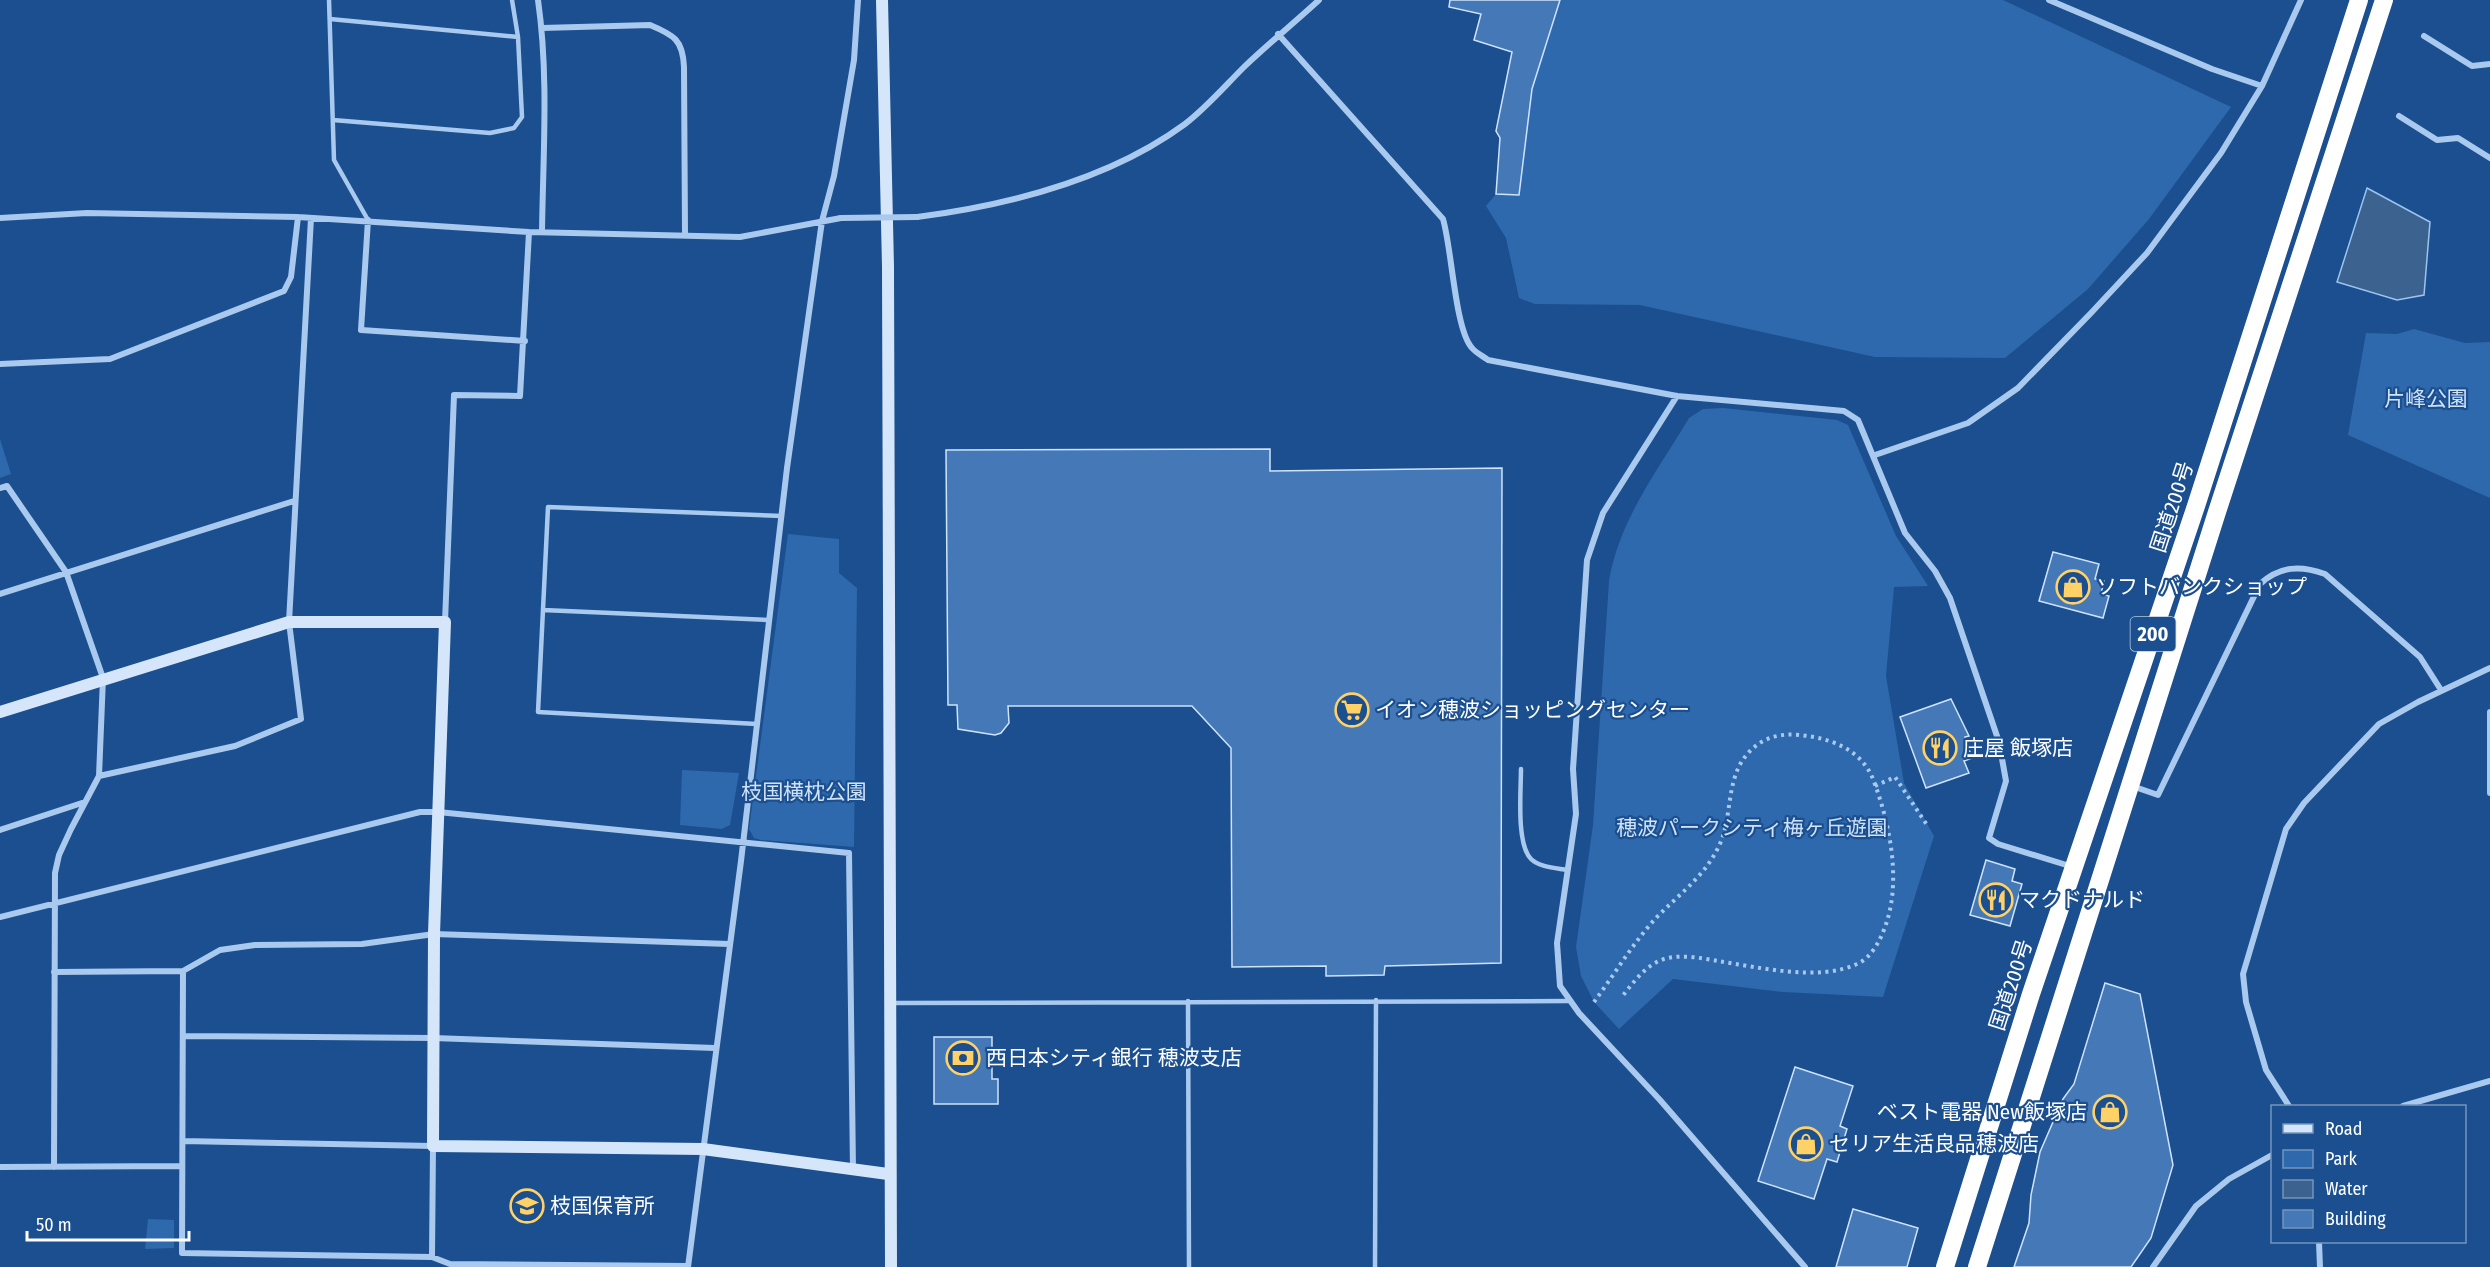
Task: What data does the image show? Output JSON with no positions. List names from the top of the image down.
{
  "streets": {
    "highway": ["国道200号", "200"]
  },
  "parks": ["片峰公園", "枝国横枕公園", "穂波パークシティ梅ヶ丘遊園"],
  "places": {
    "shop": ["ソフトバンクショップ", "ベスト電器 New飯塚店", "セリア生活良品穂波店"],
    "supermarket": ["イオン穂波ショッピングセンター"],
    "restaurant": ["庄屋 飯塚店", "マクドナルド"],
    "bank": ["西日本シティ銀行 穂波支店"],
    "school or university": ["枝国保育所"]
  },
  "legend": [
    "Road",
    "Park",
    "Water",
    "Building"
  ],
  "scale_bar": "50 m"
}
